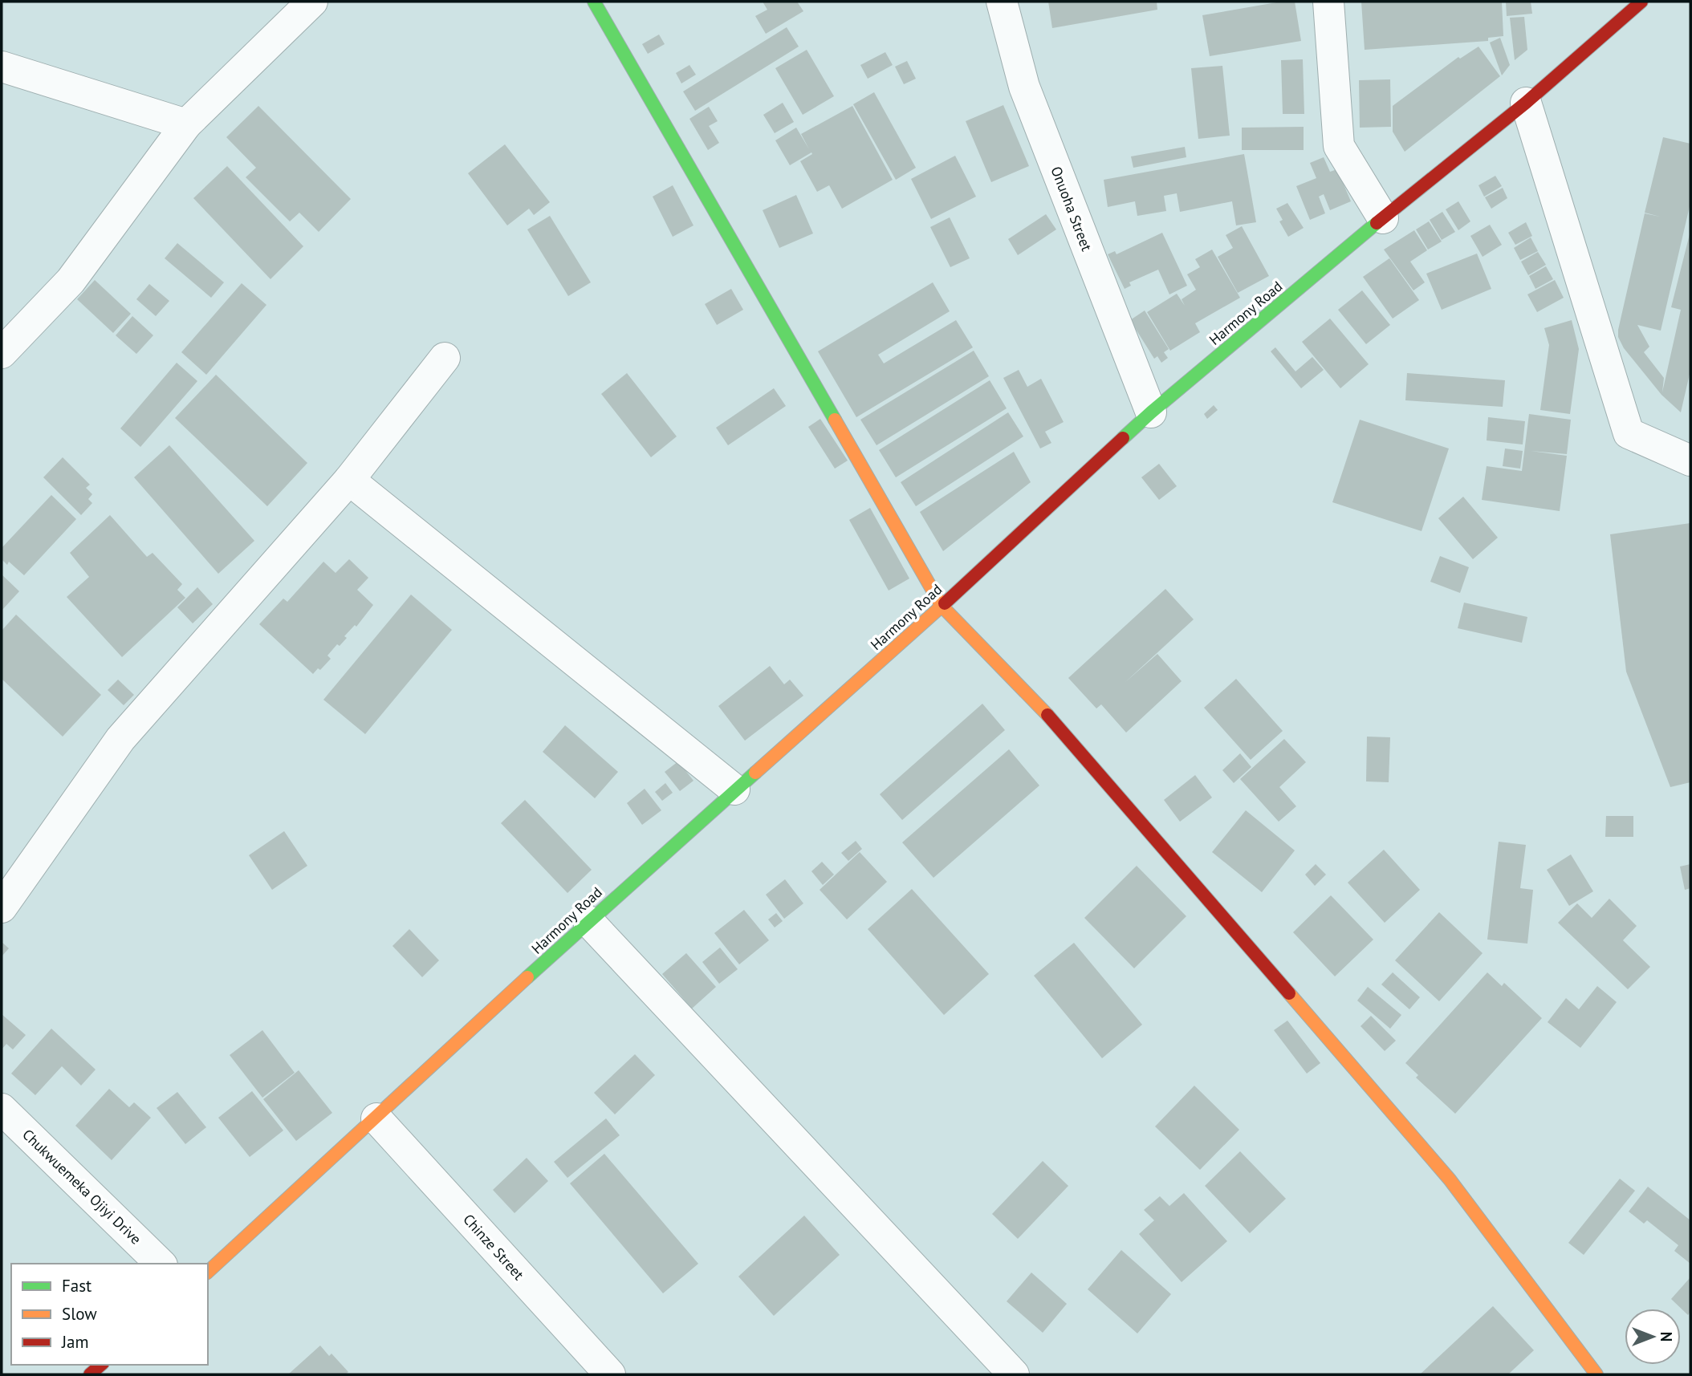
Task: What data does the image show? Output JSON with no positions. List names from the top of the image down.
{
  "streets": {
    "main road": ["Harmony Road"],
    "street": ["Onuoha Street", "Chukwuemeka Ojiyi Drive", "Chinze Street"]
  },
  "crossings": [
    ["Onuoha Street", "Harmony Road"],
    ["Harmony Road", "Chinze Street"]
  ],
  "legend": ["Fast", "Slow", "Jam"],
  "north": "right"
}
